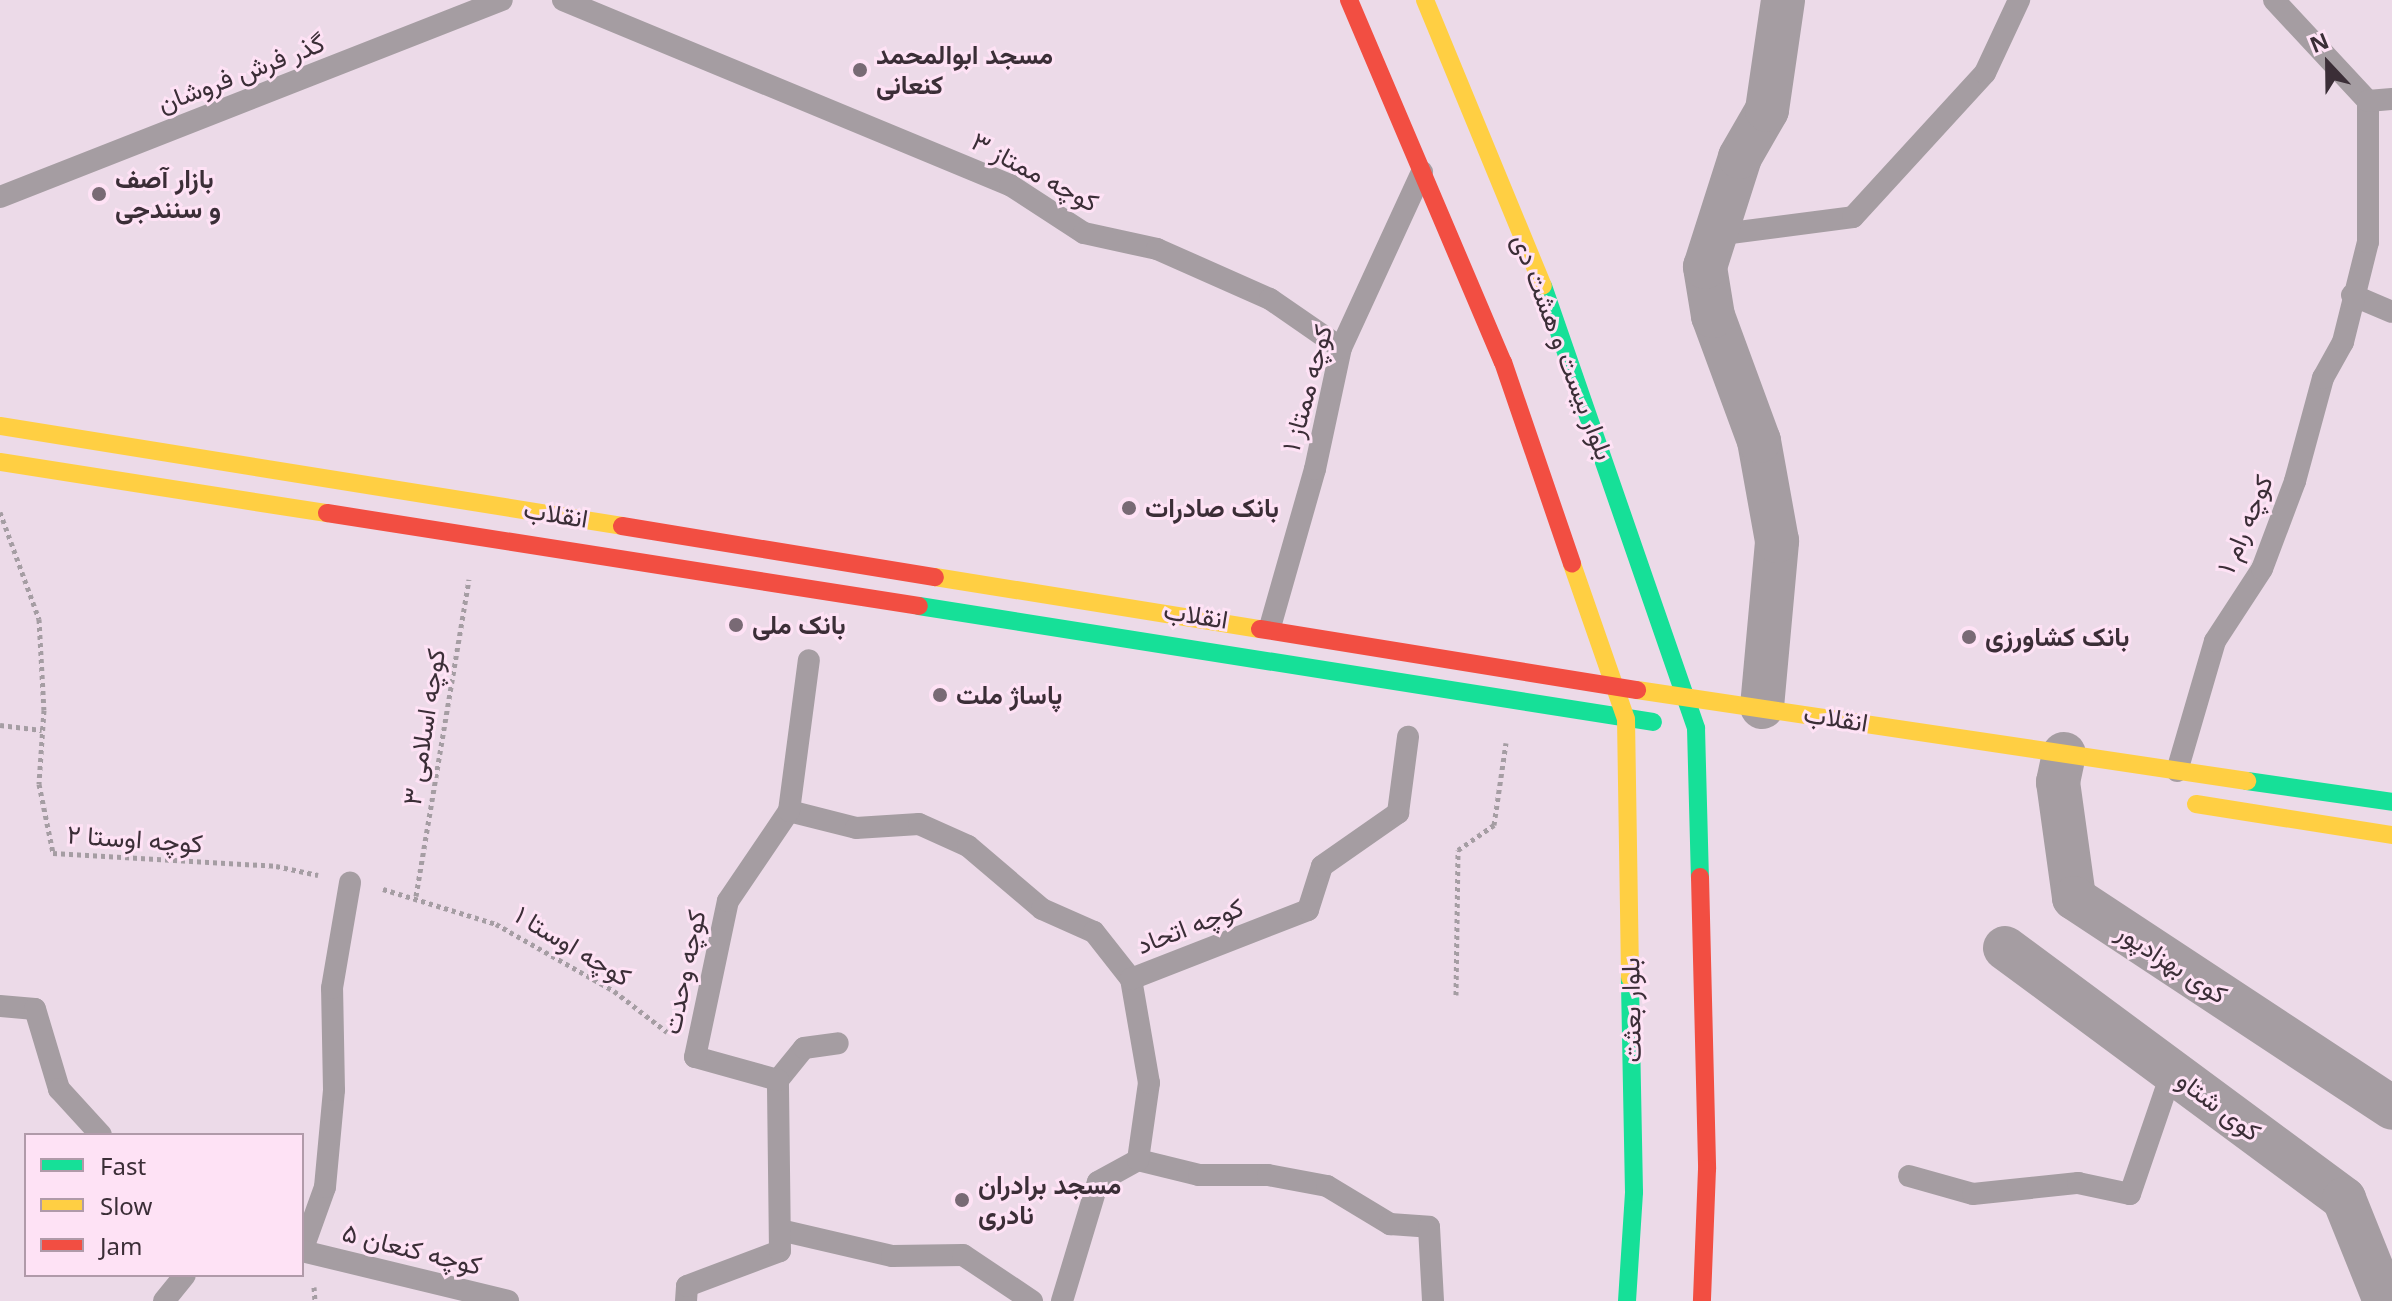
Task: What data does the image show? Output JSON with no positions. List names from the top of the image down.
{
  "streets": {
    "main road": ["بلوار بیست و هشت دی", "انقلاب", "بلوار بعثت"],
    "street": ["کوی بهزادپور", "کوی شتاو"],
    "lane": [
      "گذر فرش فروشان",
      "کوچه ممتاز ۳",
      "کوچه ممتاز ۱",
      "کوچه رام ۱",
      "کوچه اتحاد",
      "کوچه وحدت",
      "کوچه کنعان ۵"
    ],
    "path": ["کوچه اسلامی ۳", "کوچه اوستا ۲", "کوچه اوستا ۱"]
  },
  "crossings": [
    ["کوچه ممتاز ۳", "کوچه ممتاز ۱"],
    ["بلوار بیست و هشت دی", "انقلاب"],
    ["کوچه ممتاز ۱", "انقلاب"],
    ["انقلاب", "کوچه رام ۱"],
    ["انقلاب", "کوی بهزادپور"],
    ["انقلاب", "بلوار بعثت"],
    ["کوچه اسلامی ۳", "کوچه اوستا ۲"],
    ["کوچه اسلامی ۳", "کوچه اوستا ۱"],
    ["کوچه اوستا ۲", "کوچه اوستا ۱"],
    ["کوچه اوستا ۱", "کوچه وحدت"]
  ],
  "places": [
    "مسجد ابوالمحمد کنعانی",
    "بازار آصف و سنندجی",
    "بانک صادرات",
    "بانک ملی",
    "بانک کشاورزی",
    "پاساژ ملت",
    "مسجد برادران نادری"
  ],
  "legend": ["Fast", "Slow", "Jam"],
  "north": "top"
}
